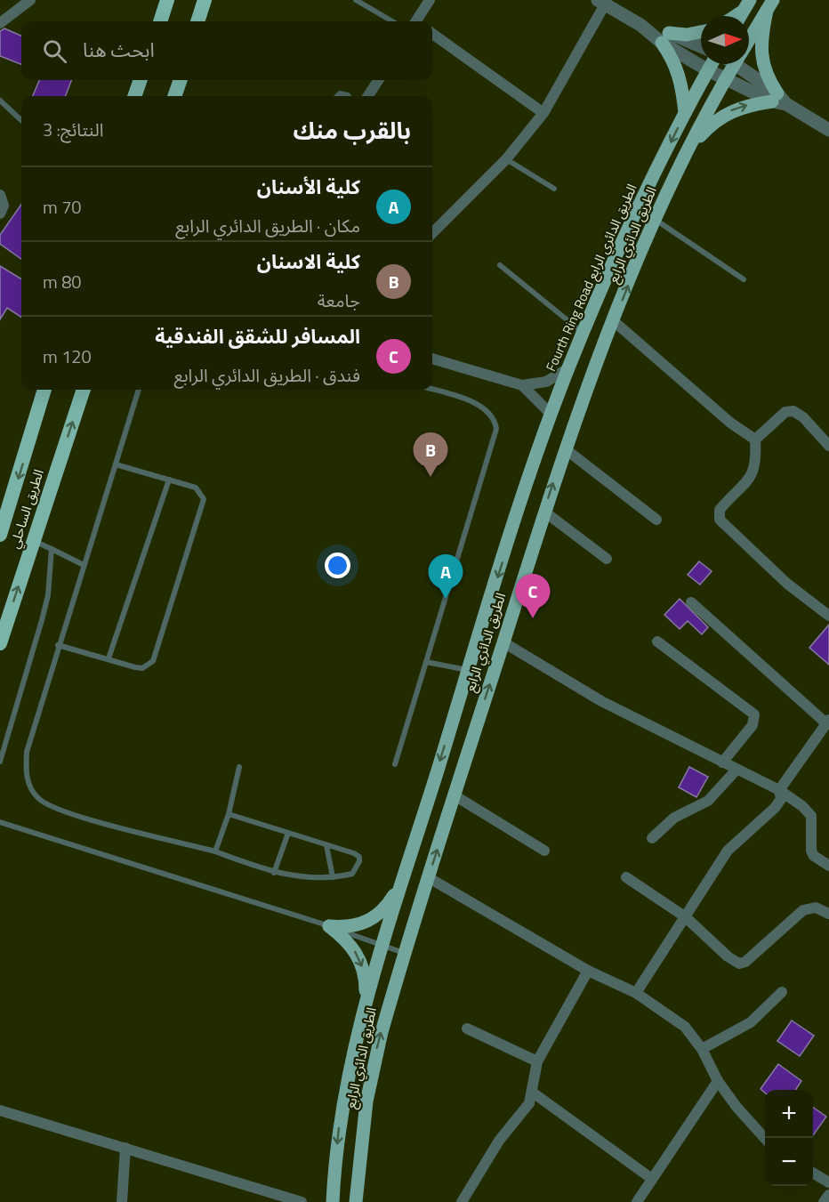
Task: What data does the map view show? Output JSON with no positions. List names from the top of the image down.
{
  "streets": {
    "highway": ["الطريق الساحلي"],
    "main road": ["الطريق الدائري الرابع", "Fourth Ring Road الطريق الدائري الرابع"]
  },
  "crossings": [
    ["الطريق الدائري الرابع", "Fourth Ring Road الطريق الدائري الرابع"]
  ],
  "one_way": ["Fourth Ring Road الطريق الدائري الرابع"],
  "north": "right",
  "page": {
    "search": "ابحث هنا",
    "heading": ["بالقرب منك", "النتائج: 3"],
    "list": [
      {
        "mark": "A",
        "name": "كلية الأسنان",
        "note": "مكان · الطريق الدائري الرابع",
        "value": "70 m"
      },
      {
        "mark": "B",
        "name": "كلية الاسنان",
        "note": "جامعة",
        "value": "80 m"
      },
      {
        "mark": "C",
        "name": "المسافر للشقق الفندقية",
        "note": "فندق · الطريق الدائري الرابع",
        "value": "120 m"
      }
    ],
    "pins": ["B", "A", "C"],
    "map_buttons": ["+", "−"]
  }
}
